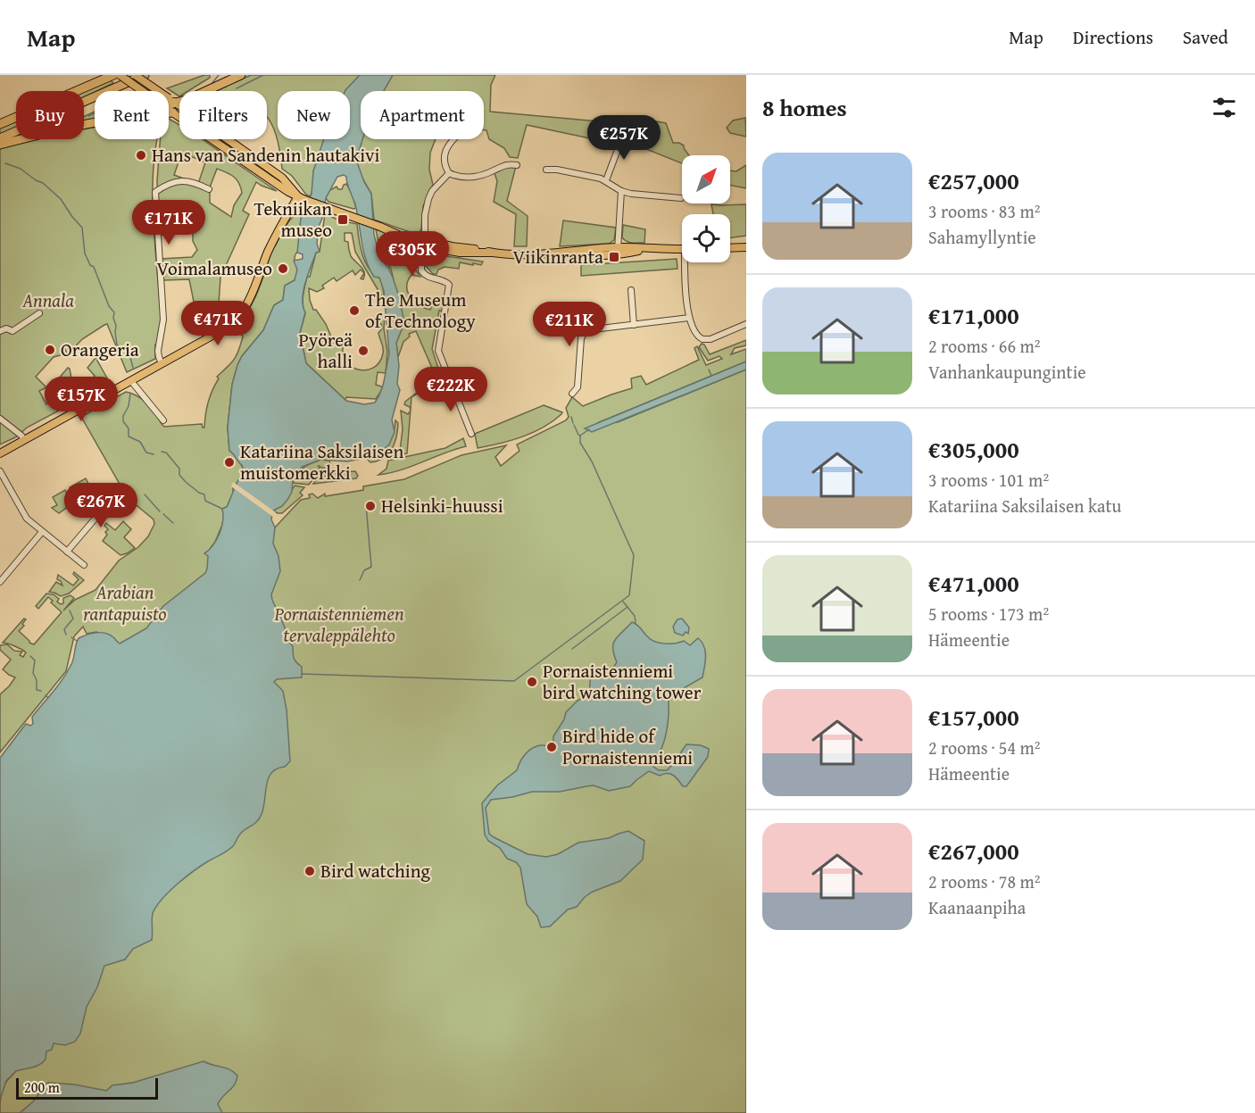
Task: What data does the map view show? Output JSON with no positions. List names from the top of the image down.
{
  "parks": ["Annala", "Arabian rantapuisto", "Pornaistenniemen tervaleppälehto"],
  "places": {
    "other": [
      "Hans van Sandenin hautakivi",
      "Voimalamuseo",
      "The Museum of Technology",
      "Orangeria",
      "Pyöreä halli",
      "Katariina Saksilaisen muistomerkki",
      "Helsinki-huussi",
      "Pornaistenniemi bird watching tower",
      "Bird hide of Pornaistenniemi",
      "Bird watching"
    ],
    "transit": ["Tekniikan museo", "Viikinranta"]
  },
  "scale_bar": "200 m",
  "north": "top right",
  "page": {
    "header": "Map",
    "nav": ["Map", "Directions", "Saved"],
    "heading": "8 homes",
    "chip": [
      "Buy",
      "Rent",
      "Filters",
      "New",
      "Apartment"
    ],
    "price": [
      "€257K",
      "€171K",
      "€305K",
      "€471K",
      "€211K",
      "€222K",
      "€157K",
      "€267K"
    ],
    "list": [
      {
        "name": "€257,000",
        "note": "3 rooms · 83 m² · Sahamyllyntie"
      },
      {
        "name": "€171,000",
        "note": "2 rooms · 66 m² · Vanhankaupungintie"
      },
      {
        "name": "€305,000",
        "note": "3 rooms · 101 m² · Katariina Saksilaisen katu"
      },
      {
        "name": "€471,000",
        "note": "5 rooms · 173 m² · Hämeentie"
      },
      {
        "name": "€157,000",
        "note": "2 rooms · 54 m² · Hämeentie"
      },
      {
        "name": "€267,000",
        "note": "2 rooms · 78 m² · Kaanaanpiha"
      }
    ],
    "scale": "200 m"
  }
}
